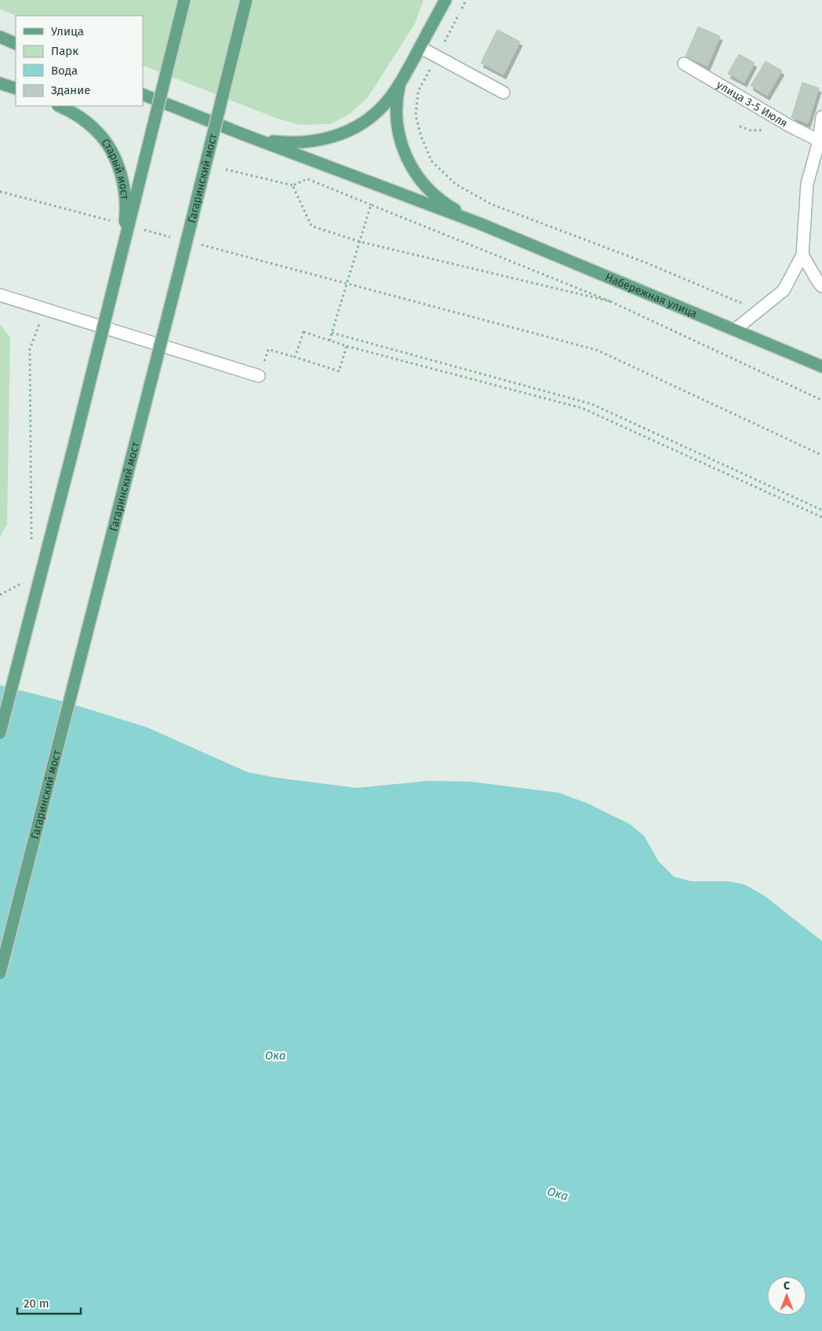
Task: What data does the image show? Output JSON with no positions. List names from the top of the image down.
{
  "streets": {
    "main road": ["Старый мост", "Гагаринский мост", "Набережная улица"],
    "street": ["улица 3-5 Июля"]
  },
  "water": ["Ока"],
  "legend": [
    "Улица",
    "Парк",
    "Вода",
    "Здание"
  ],
  "scale_bar": "20 m",
  "north": "top"
}
